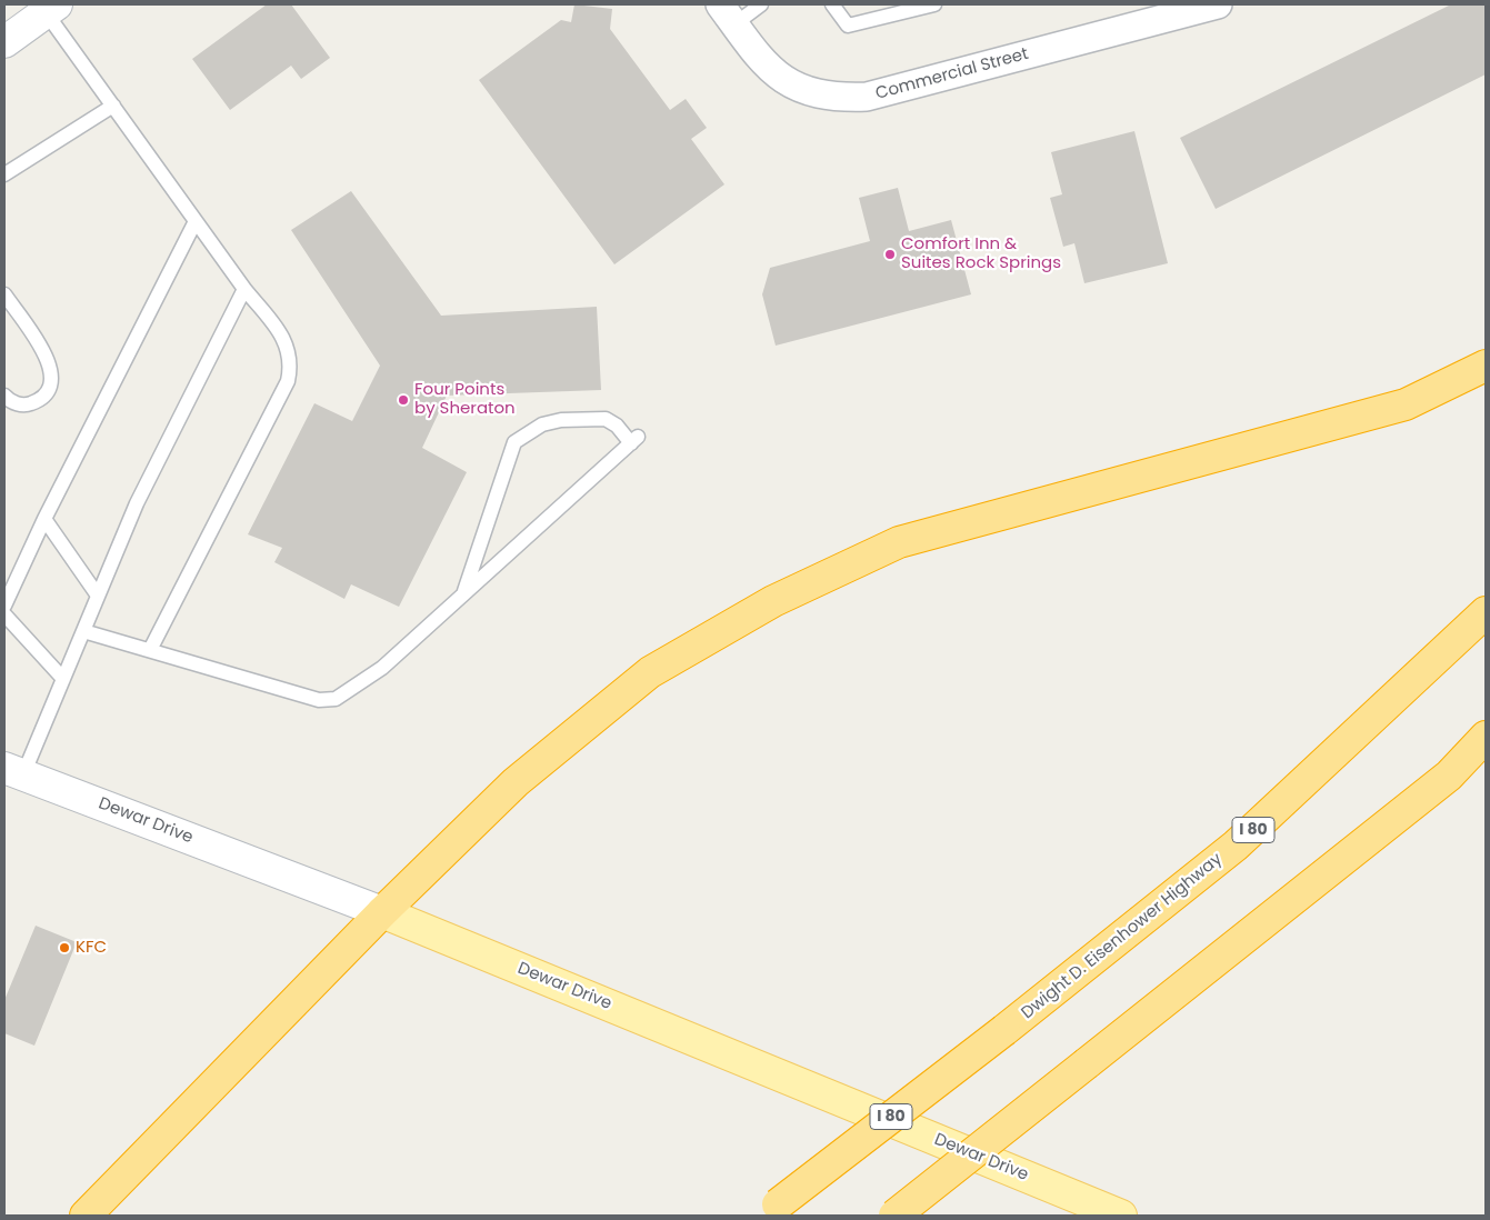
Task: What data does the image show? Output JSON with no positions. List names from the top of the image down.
{
  "streets": {
    "highway": ["I 80", "Dwight D. Eisenhower Highway"],
    "main road": ["Dewar Drive"],
    "street": ["Commercial Street"]
  },
  "places": ["Comfort Inn & Suites Rock Springs", "Four Points by Sheraton", "KFC"]
}
